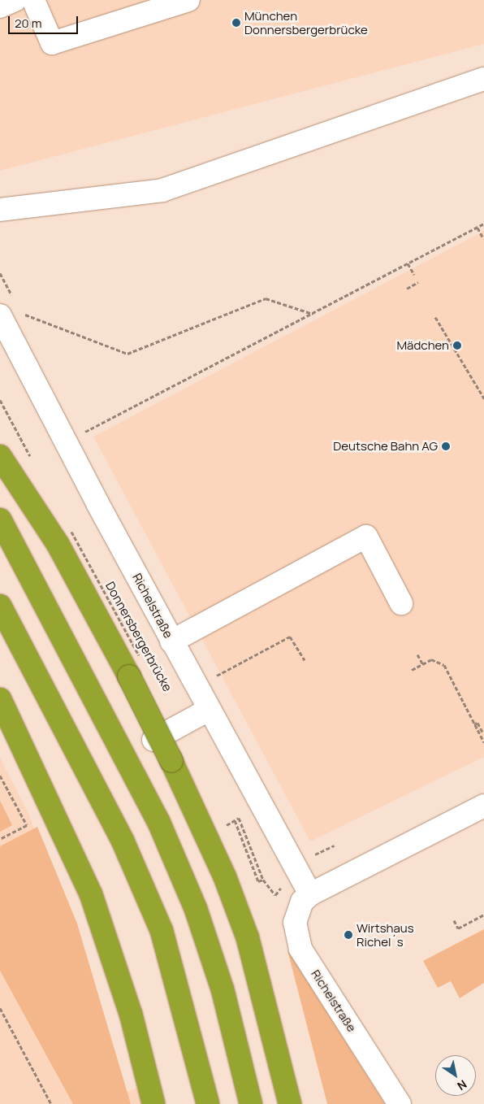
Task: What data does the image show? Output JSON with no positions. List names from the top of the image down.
{
  "streets": {
    "street": ["Richelstraße"],
    "path": ["Donnersbergerbrücke"]
  },
  "places": [
    "München Donnersbergerbrücke",
    "Mädchen",
    "Deutsche Bahn AG",
    "Wirtshaus Richel´s"
  ],
  "scale_bar": "20 m",
  "north": "bottom right"
}
